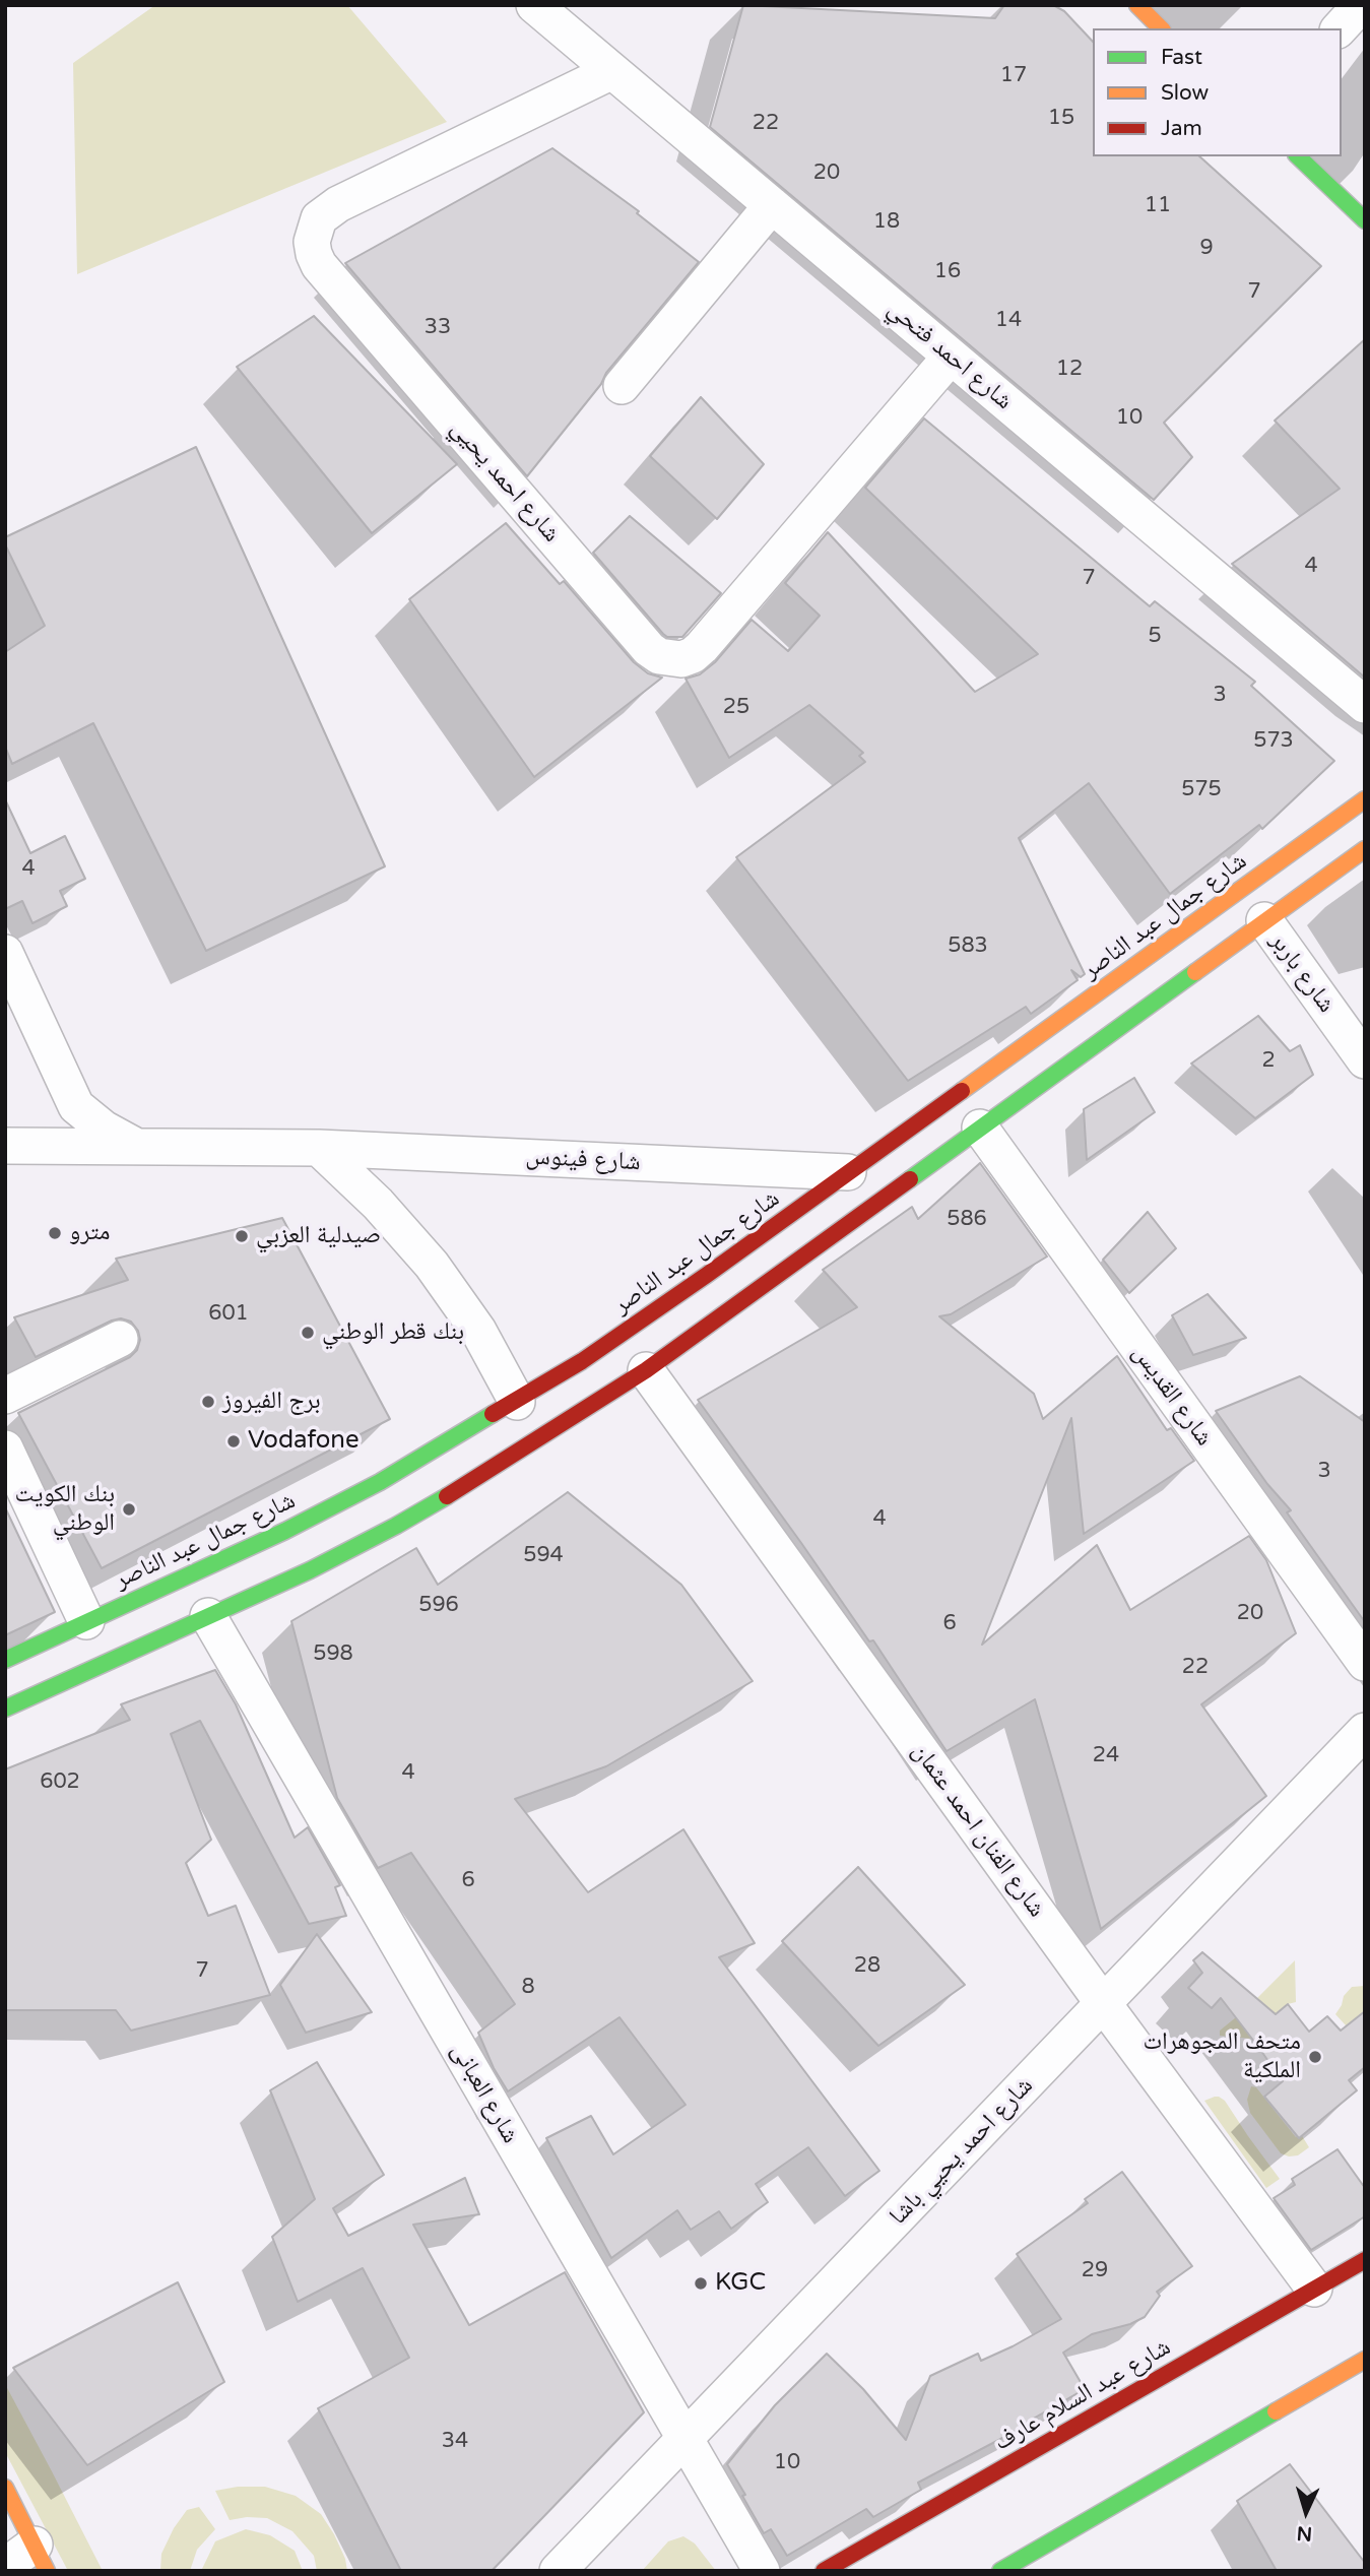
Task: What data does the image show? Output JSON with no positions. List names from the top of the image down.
{
  "streets": {
    "main road": ["شارع جمال عبد الناصر", "شارع عبد السلام عارف"],
    "street": [
      "شارع احمد فتحي",
      "شارع احمد يحيي",
      "شارع باربر",
      "شارع فينوس",
      "شارع القديس",
      "شارع الفنان احمد عثمان",
      "شارع العبانى",
      "شارع احمد يحيي باشا"
    ]
  },
  "crossings": [
    ["شارع احمد فتحي", "شارع احمد يحيي"],
    ["شارع جمال عبد الناصر", "شارع فينوس"],
    ["شارع الفنان احمد عثمان", "شارع احمد يحيي باشا"],
    ["شارع الفنان احمد عثمان", "شارع عبد السلام عارف"],
    ["شارع العبانى", "شارع احمد يحيي باشا"]
  ],
  "places": [
    "مترو",
    "صيدلية العزبي",
    "بنك قطر الوطني",
    "برج الفيروز",
    "Vodafone",
    "بنك الكويت الوطني",
    "متحف المجوهرات الملكية",
    "KGC"
  ],
  "house_numbers": [
    "17",
    "15",
    "22",
    "20",
    "11",
    "18",
    "9",
    "16",
    "7",
    "14",
    "33",
    "12",
    "10",
    "4",
    "7",
    "5",
    "3",
    "25",
    "573",
    "575",
    "4",
    "583",
    "2",
    "586",
    "601",
    "3",
    "4",
    "594",
    "596",
    "20",
    "6",
    "598",
    "22",
    "24",
    "4",
    "602",
    "6",
    "28",
    "7",
    "8",
    "29",
    "34",
    "10"
  ],
  "legend": ["Fast", "Slow", "Jam"],
  "north": "bottom"
}
